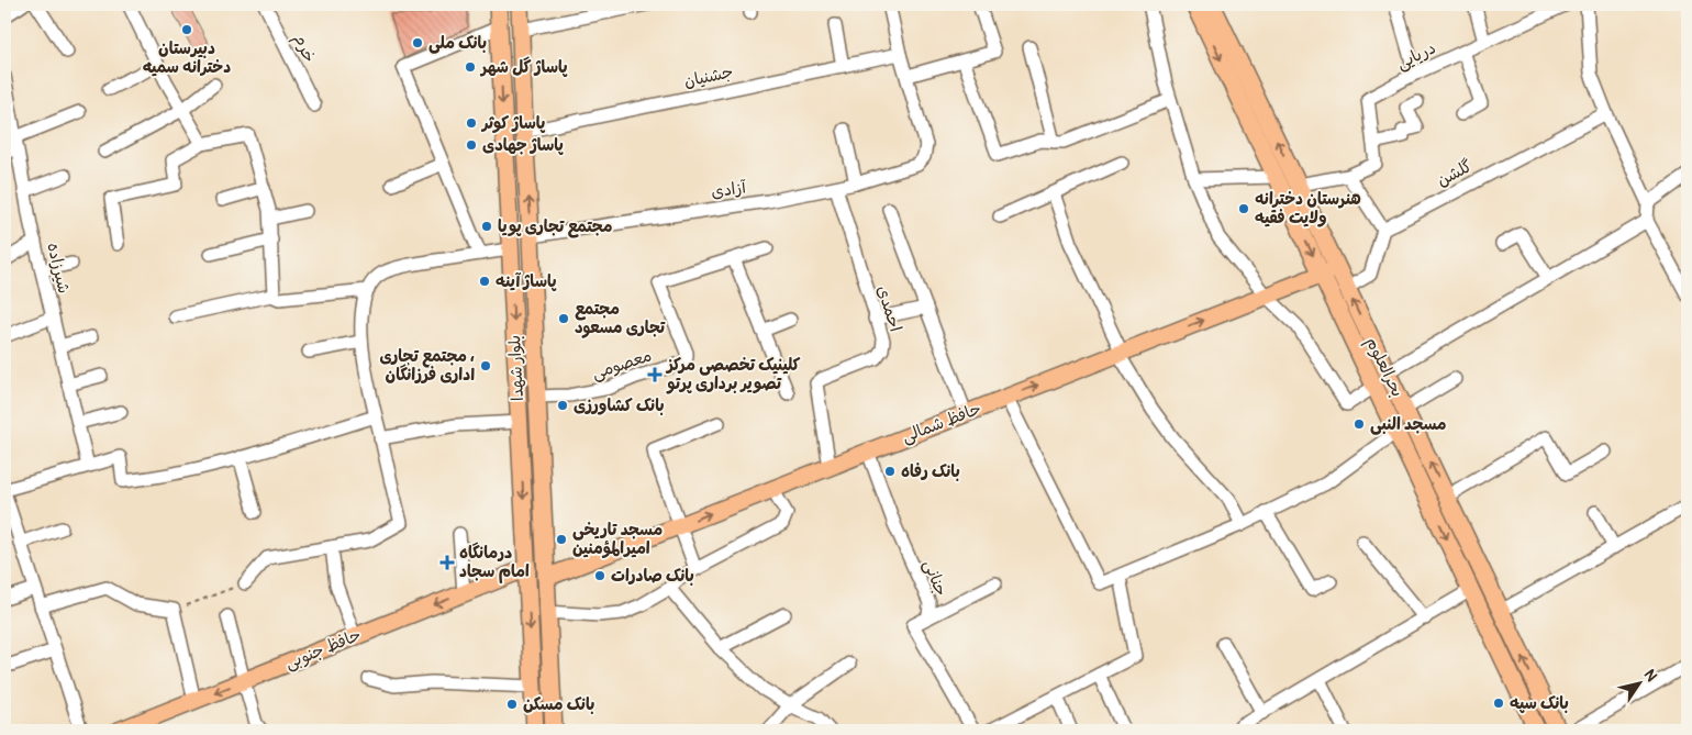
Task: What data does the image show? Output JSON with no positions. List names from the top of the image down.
{
  "streets": {
    "main road": [
      "بحرالعلوم",
      "بلوار شهدا",
      "حافظ شمالی",
      "حافظ جنوبی"
    ],
    "street": [
      "خرم",
      "دریایی",
      "جشنیان",
      "گلشن",
      "آزادی",
      "شیرزاده",
      "احمدی",
      "معصومی",
      "جنانی"
    ]
  },
  "crossings": [
    ["دریایی", "بحرالعلوم"],
    ["جشنیان", "بلوار شهدا"],
    ["آزادی", "احمدی"],
    ["آزادی", "بلوار شهدا"],
    ["احمدی", "حافظ شمالی"],
    ["معصومی", "بلوار شهدا"],
    ["بحرالعلوم", "حافظ شمالی"],
    ["بلوار شهدا", "حافظ شمالی"],
    ["بلوار شهدا", "حافظ جنوبی"],
    ["حافظ شمالی", "جنانی"]
  ],
  "one_way": ["حافظ شمالی", "حافظ جنوبی"],
  "places": {
    "other": [
      "دبیرستان دخترانه سمیه",
      "بانک ملی",
      "پاساژ گل شهر",
      "پاساژ کوثر",
      "پاساژ جهادی",
      "هنرستان دخترانه ولایت فقیه",
      "مجتمع تجاری پویا",
      "پاساژ آینه",
      "مجتمع تجاری مسعود",
      "مجتمع تجاری ، اداری فرزانگان",
      "بانک کشاورزی",
      "مسجد النبی",
      "بانک رفاه",
      "مسجد تاریخی امیرالمؤمنین",
      "بانک صادرات",
      "بانک سپه",
      "بانک مسکن"
    ],
    "health": ["کلینیک تخصصی مرکز تصویر برداری پرتو", "درمانگاه امام سجاد"]
  },
  "north": "top right"
}
